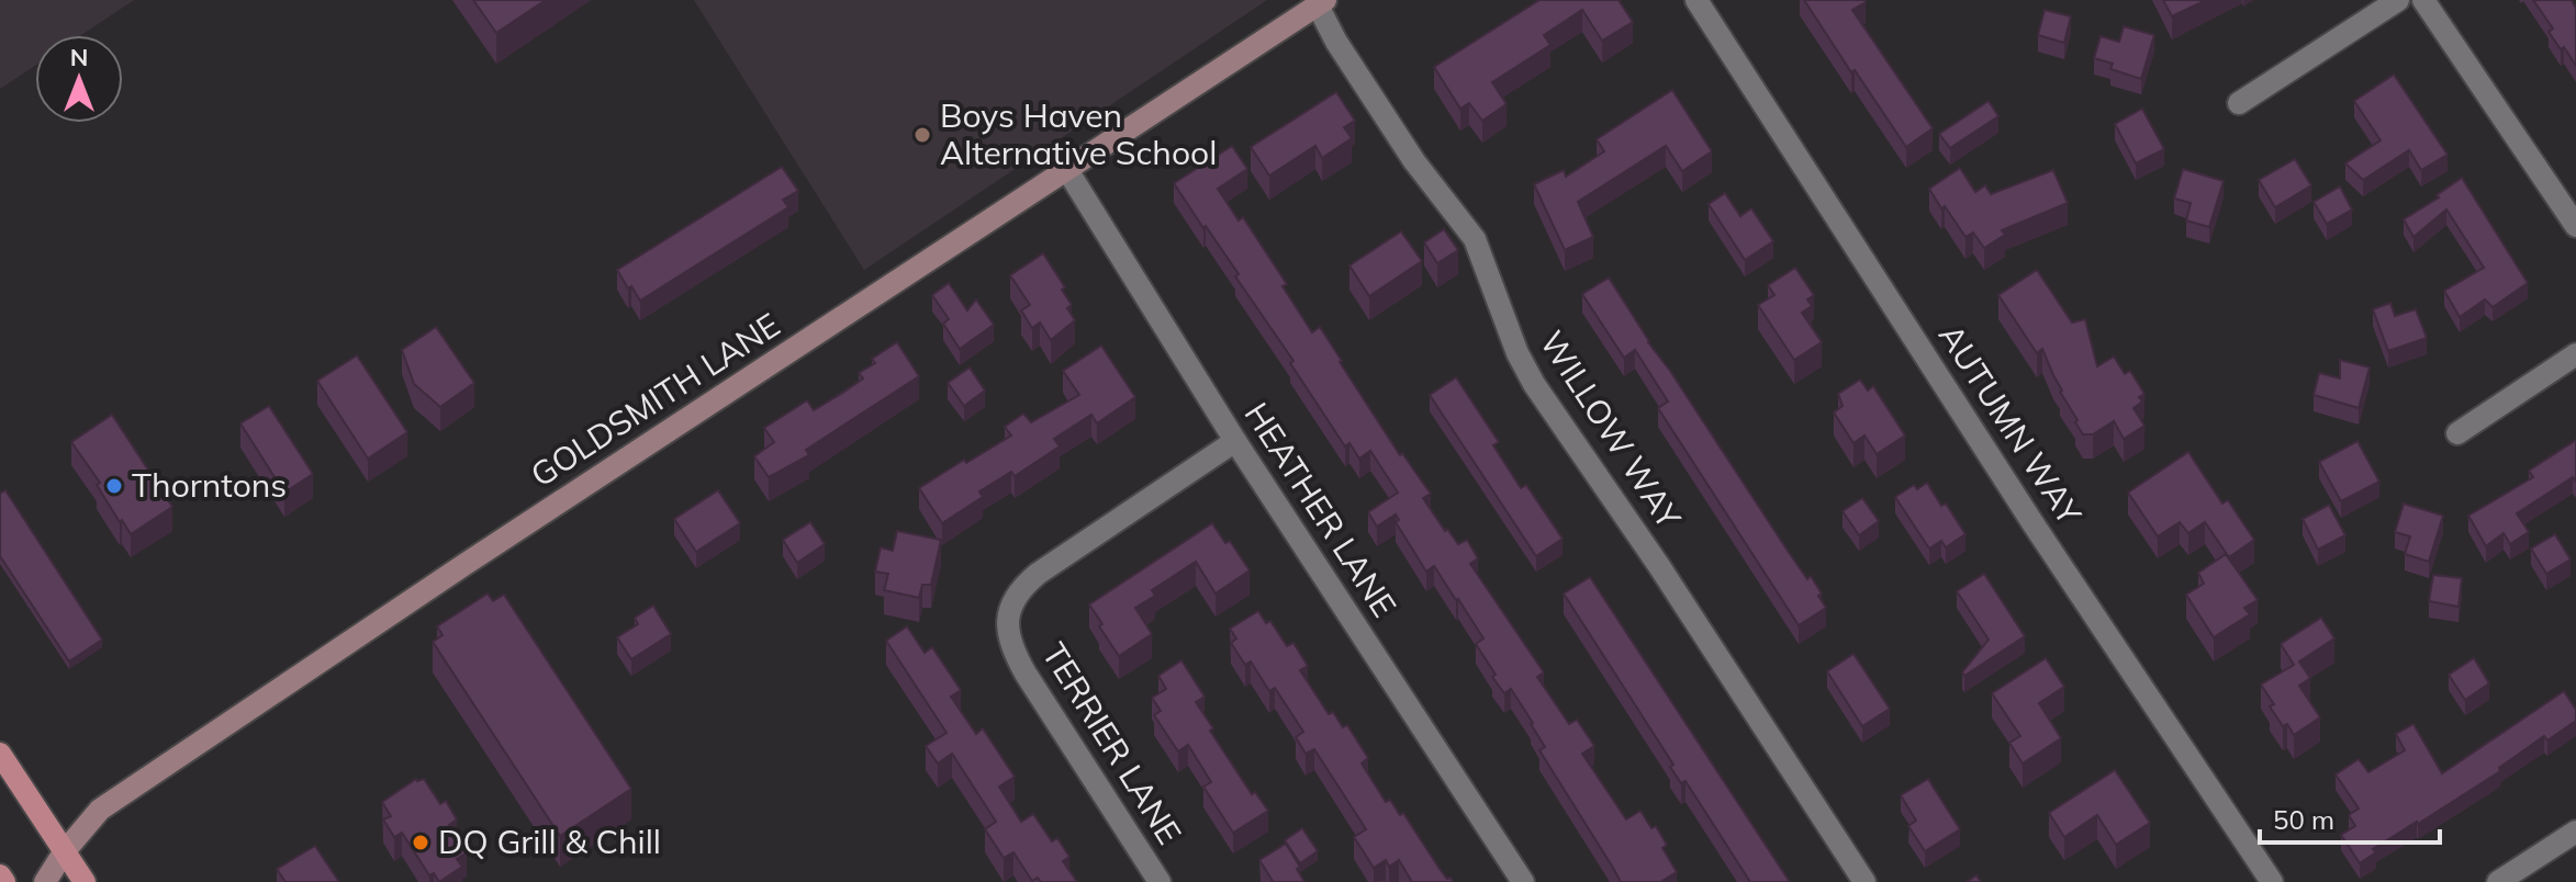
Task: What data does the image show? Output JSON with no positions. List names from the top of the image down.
{
  "streets": {
    "street": [
      "GOLDSMITH LANE",
      "AUTUMN WAY",
      "WILLOW WAY",
      "HEATHER LANE",
      "TERRIER LANE"
    ]
  },
  "crossings": [
    ["GOLDSMITH LANE", "WILLOW WAY"],
    ["GOLDSMITH LANE", "HEATHER LANE"],
    ["HEATHER LANE", "TERRIER LANE"]
  ],
  "places": ["Boys Haven Alternative School", "Thorntons", "DQ Grill & Chill"],
  "scale_bar": "50 m",
  "north": "top"
}
